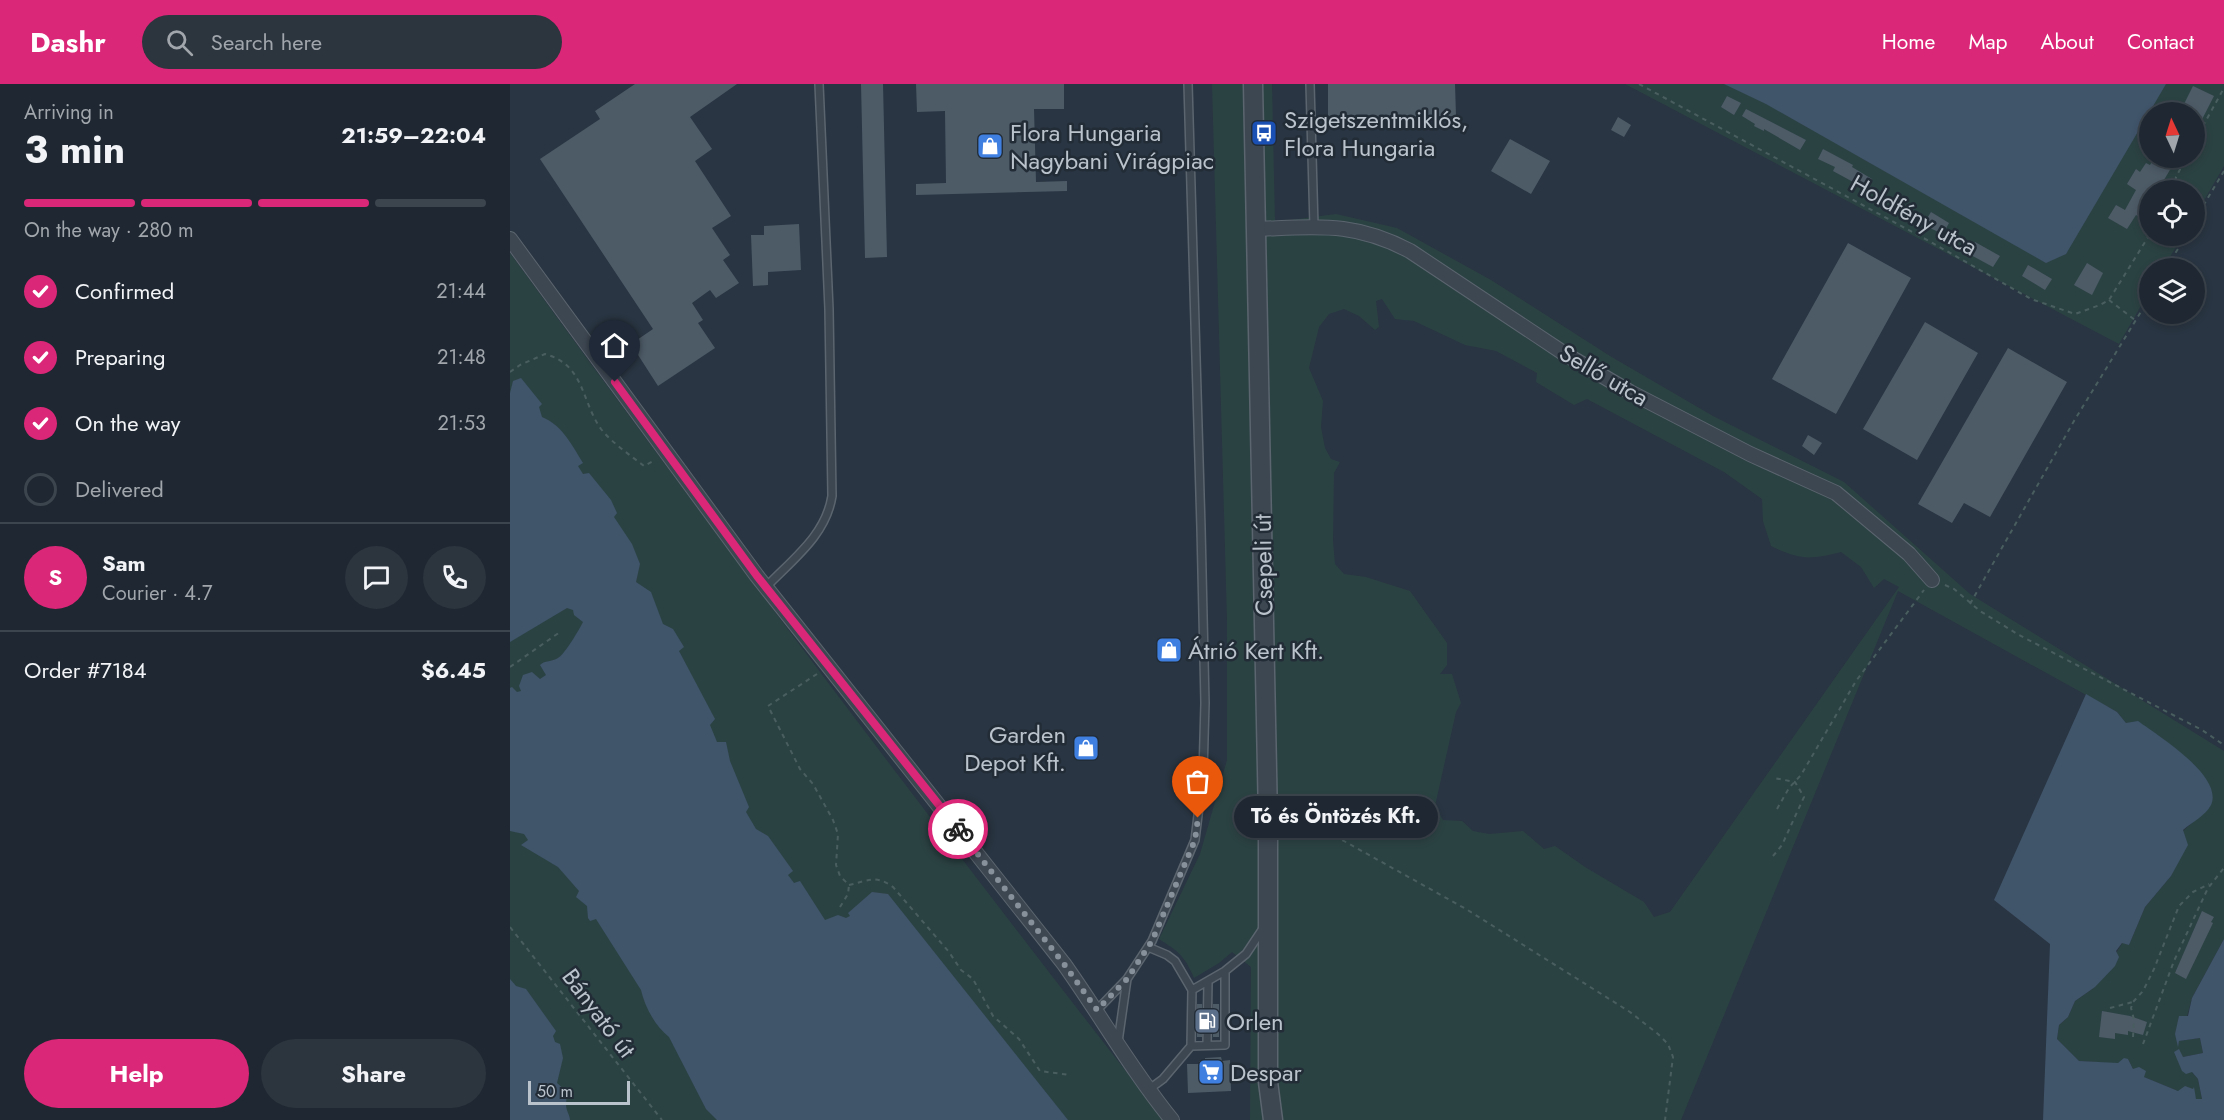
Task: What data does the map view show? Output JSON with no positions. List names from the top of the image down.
{
  "streets": {
    "street": ["Sellő utca", "Csepeli út"],
    "path": ["Holdfény utca", "Bányató út"]
  },
  "crossings": [
    ["Sellő utca", "Csepeli út"]
  ],
  "places": {
    "bus stop": ["Szigetszentmiklós, Flora Hungaria"],
    "shop": ["Flora Hungaria Nagybani Virágpiac", "Átrió Kert Kft.", "Garden Depot Kft."],
    "other": ["Tó és Öntözés Kft."],
    "fuel station": ["Orlen"],
    "supermarket": ["Despar"]
  },
  "scale_bar": "50 m",
  "north": "top",
  "page": {
    "header": "Dashr",
    "search": "Search here",
    "nav": [
      "Home",
      "Map",
      "About",
      "Contact"
    ],
    "heading": ["3 min", "Arriving in", "21:59–22:04"],
    "panel": [
      "Sam",
      "Courier · 4.7",
      "Order #7184",
      "$6.45"
    ],
    "bar": "On the way · 280 m",
    "list": [
      ["Confirmed", "21:44"],
      ["Preparing", "21:48"],
      ["On the way", "21:53"],
      "Delivered"
    ],
    "round": "S",
    "bubble": "Tó és Öntözés Kft.",
    "buttons": ["Help", "Share"],
    "scale": "50 m"
  }
}
